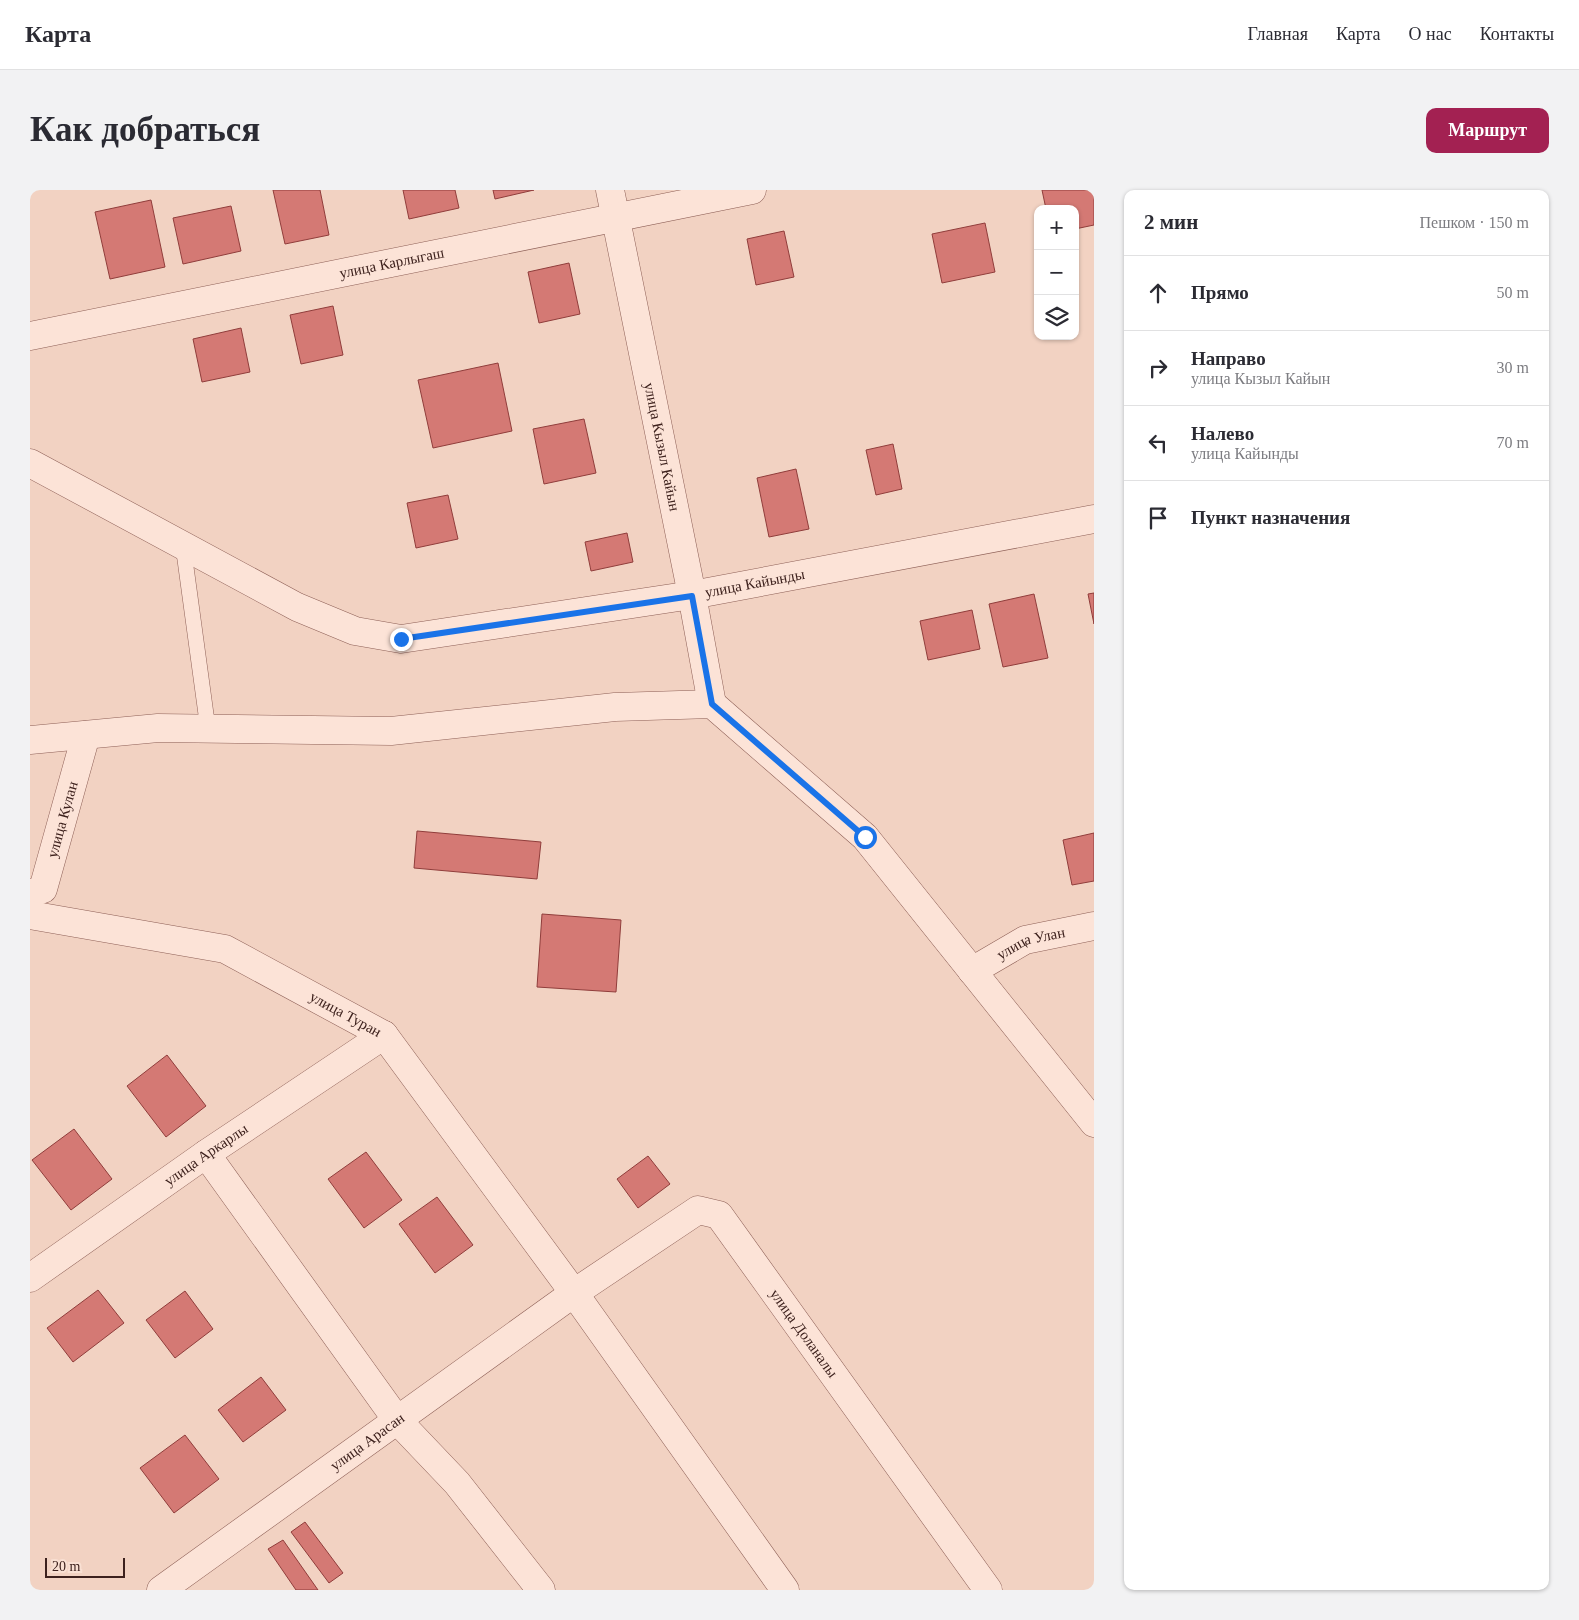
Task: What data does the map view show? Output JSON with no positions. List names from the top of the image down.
{
  "streets": {
    "street": [
      "улица Карлыгаш",
      "улица Кызыл Кайын",
      "улица Кайынды",
      "улица Кулан",
      "улица Улан",
      "улица Туран",
      "улица Аркарлы",
      "улица Доланалы",
      "улица Арасан"
    ]
  },
  "crossings": [
    ["улица Карлыгаш", "улица Кызыл Кайын"],
    ["улица Кызыл Кайын", "улица Кайынды"],
    ["улица Туран", "улица Аркарлы"],
    ["улица Туран", "улица Доланалы"],
    ["улица Туран", "улица Арасан"],
    ["улица Доланалы", "улица Арасан"]
  ],
  "scale_bar": "20 m",
  "page": {
    "header": "Карта",
    "nav": [
      "Главная",
      "Карта",
      "О нас",
      "Контакты"
    ],
    "buttons": "Маршрут",
    "title": "Как добраться",
    "heading": ["2 мин", "Пешком · 150 m"],
    "map_buttons": ["+", "−"],
    "list": [
      ["Прямо", "50 m"],
      ["Направо", "улица Кызыл Кайын", "30 m"],
      ["Налево", "улица Кайынды", "70 m"],
      "Пункт назначения"
    ],
    "scale": "20 m"
  }
}
